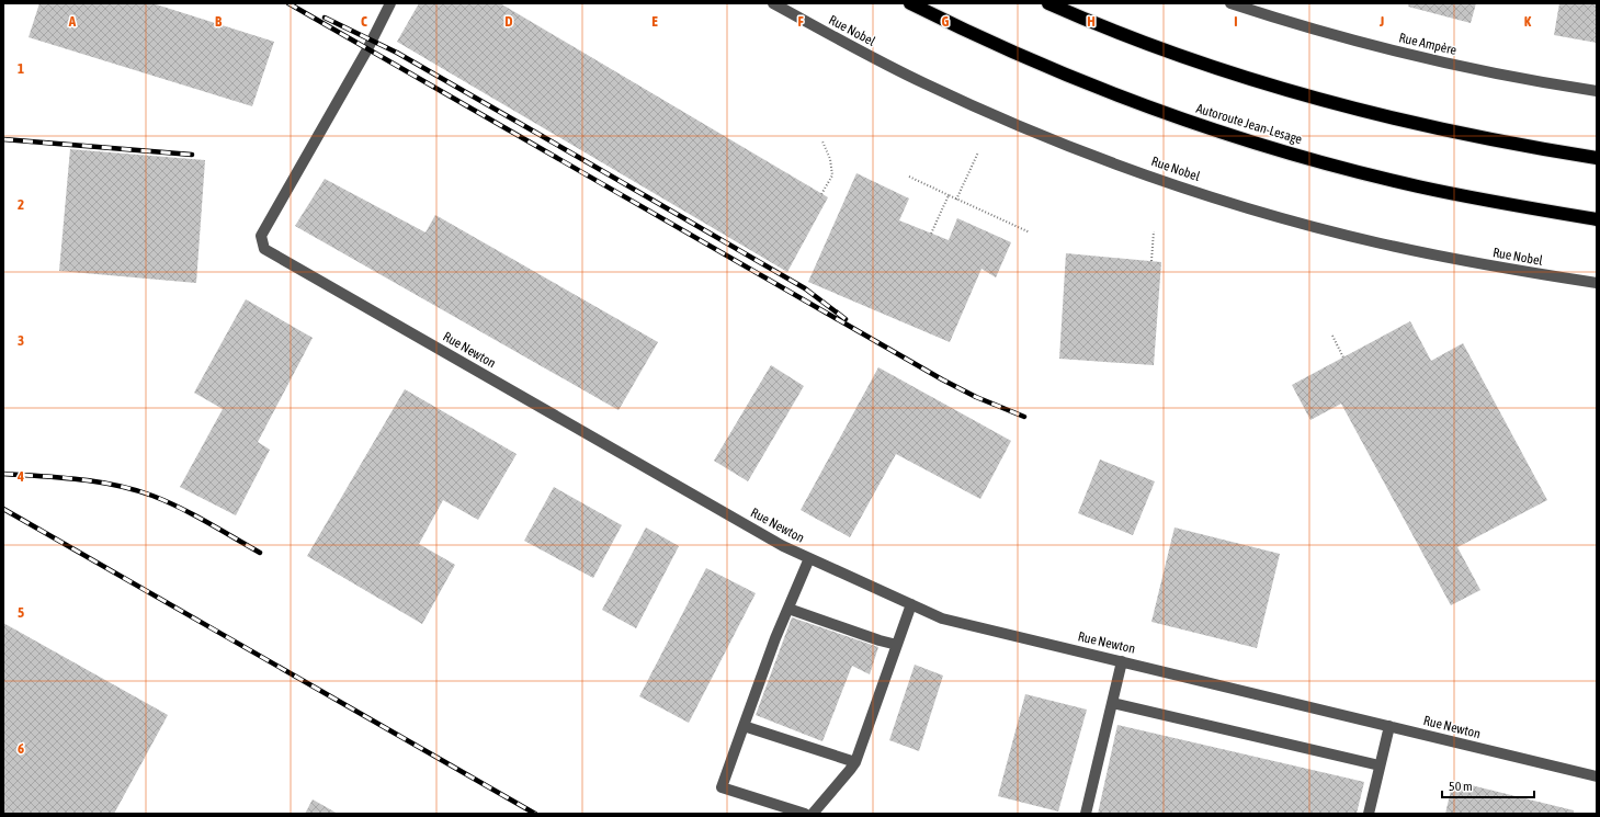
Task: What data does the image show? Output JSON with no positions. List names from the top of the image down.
{
  "streets": {
    "highway": ["Autoroute Jean-Lesage"],
    "street": ["Rue Nobel", "Rue Ampère", "Rue Newton"]
  },
  "scale_bar": "50 m",
  "grid": {
    "columns": [
      "A",
      "B",
      "C",
      "D",
      "E",
      "F",
      "G",
      "H",
      "I",
      "J",
      "K"
    ],
    "rows": [
      "1",
      "2",
      "3",
      "4",
      "5",
      "6"
    ]
  }
}
